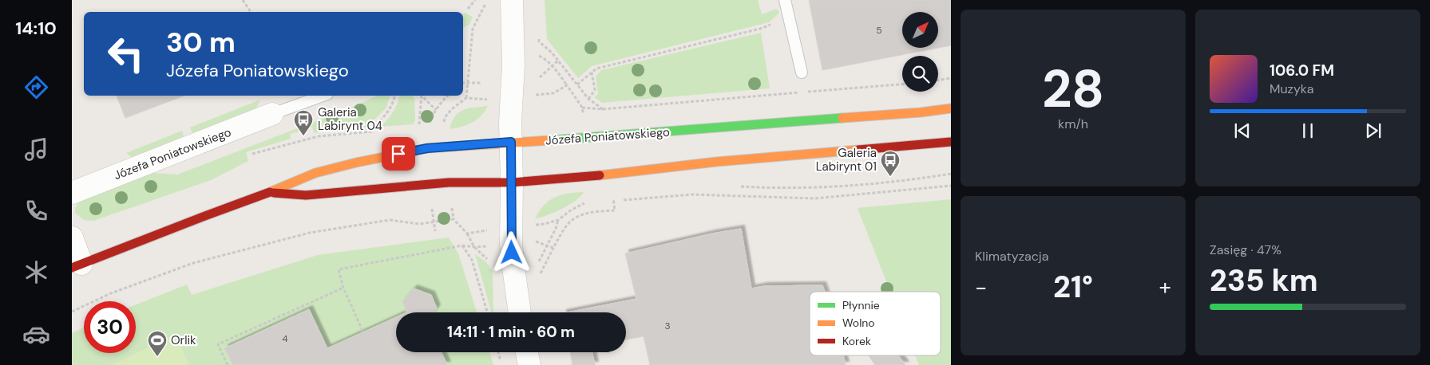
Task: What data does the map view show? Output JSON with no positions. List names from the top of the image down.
{
  "streets": {
    "main road": ["Józefa Poniatowskiego"]
  },
  "places": {
    "bus stop": ["Galeria Labirynt 04", "Galeria Labirynt 01"],
    "sports": ["Orlik"]
  },
  "house_numbers": ["5", "3", "4"],
  "legend": ["Płynnie", "Wolno", "Korek"],
  "north": "top right",
  "page": {
    "tabs": "14:10",
    "tile": [
      ["28", "km/h"],
      "Klimatyzacja",
      ["Zasięg · 47%", "235 km"]
    ],
    "turn": ["30 m", "Józefa Poniatowskiego"],
    "song": ["106.0 FM", "Muzyka"],
    "heat": ["−", "21°", "+"],
    "limit": "30",
    "trip": "14:11 · 1 min · 60 m"
  }
}
